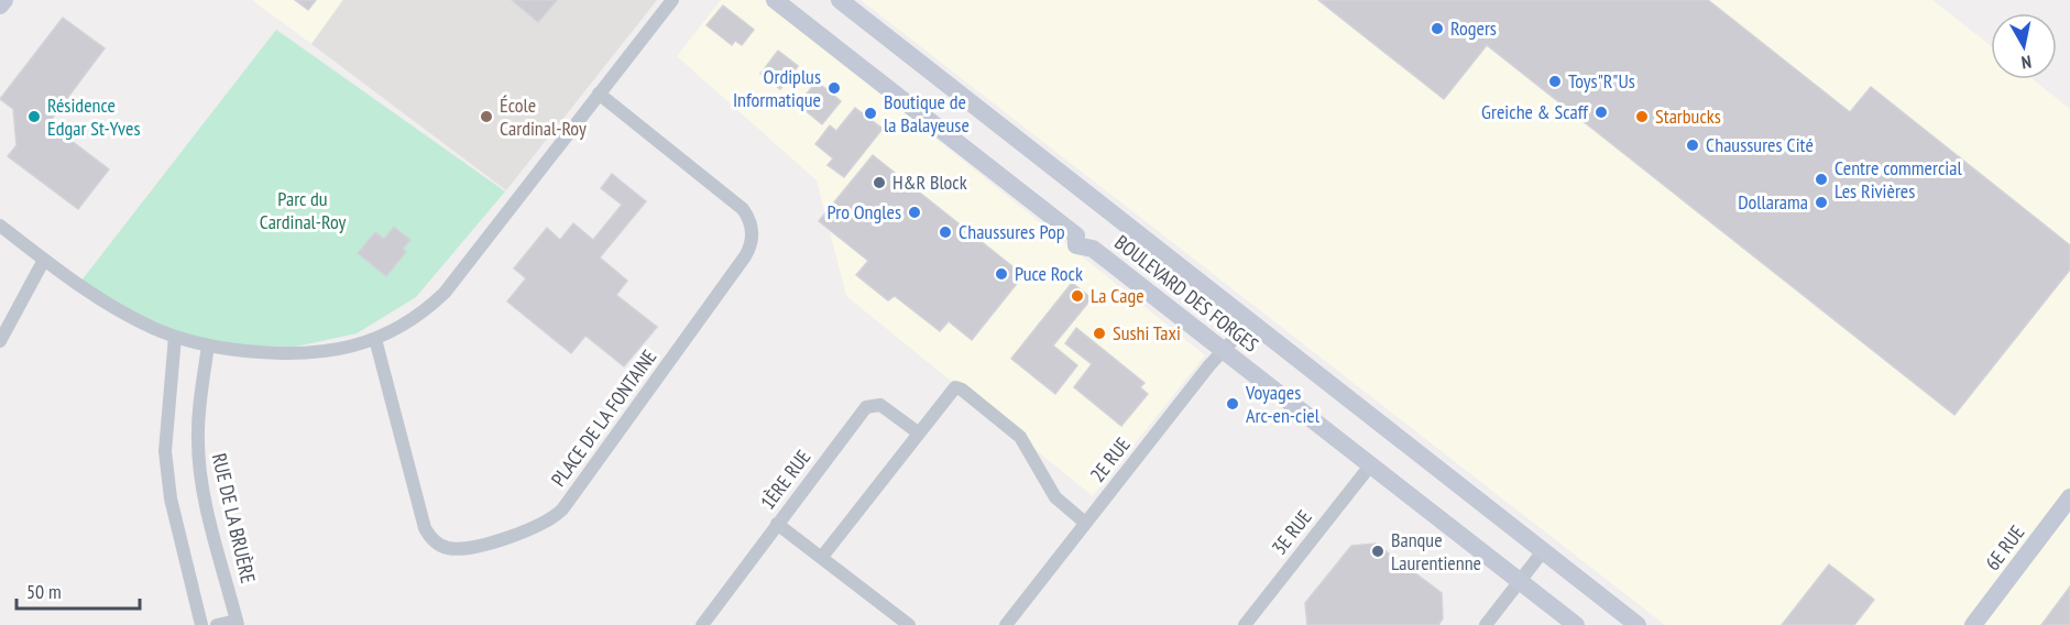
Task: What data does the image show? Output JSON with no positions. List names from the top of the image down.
{
  "streets": {
    "main road": ["BOULEVARD DES FORGES", "6E RUE"],
    "street": [
      "PLACE DE LA FONTAINE",
      "2E RUE",
      "1ÈRE RUE",
      "RUE DE LA BRUÈRE",
      "3E RUE"
    ]
  },
  "crossings": [
    ["BOULEVARD DES FORGES", "2E RUE"],
    ["BOULEVARD DES FORGES", "3E RUE"]
  ],
  "parks": ["Parc du Cardinal-Roy"],
  "places": [
    "Rogers",
    "Toys\"R\"Us",
    "Ordiplus Informatique",
    "Greiche & Scaff",
    "Boutique de la Balayeuse",
    "Résidence Edgar St-Yves",
    "École Cardinal-Roy",
    "Starbucks",
    "Chaussures Cité",
    "Centre commercial Les Rivières",
    "H&R Block",
    "Dollarama",
    "Pro Ongles",
    "Chaussures Pop",
    "Puce Rock",
    "La Cage",
    "Sushi Taxi",
    "Voyages Arc-en-ciel",
    "Banque Laurentienne"
  ],
  "scale_bar": "50 m",
  "north": "bottom"
}
